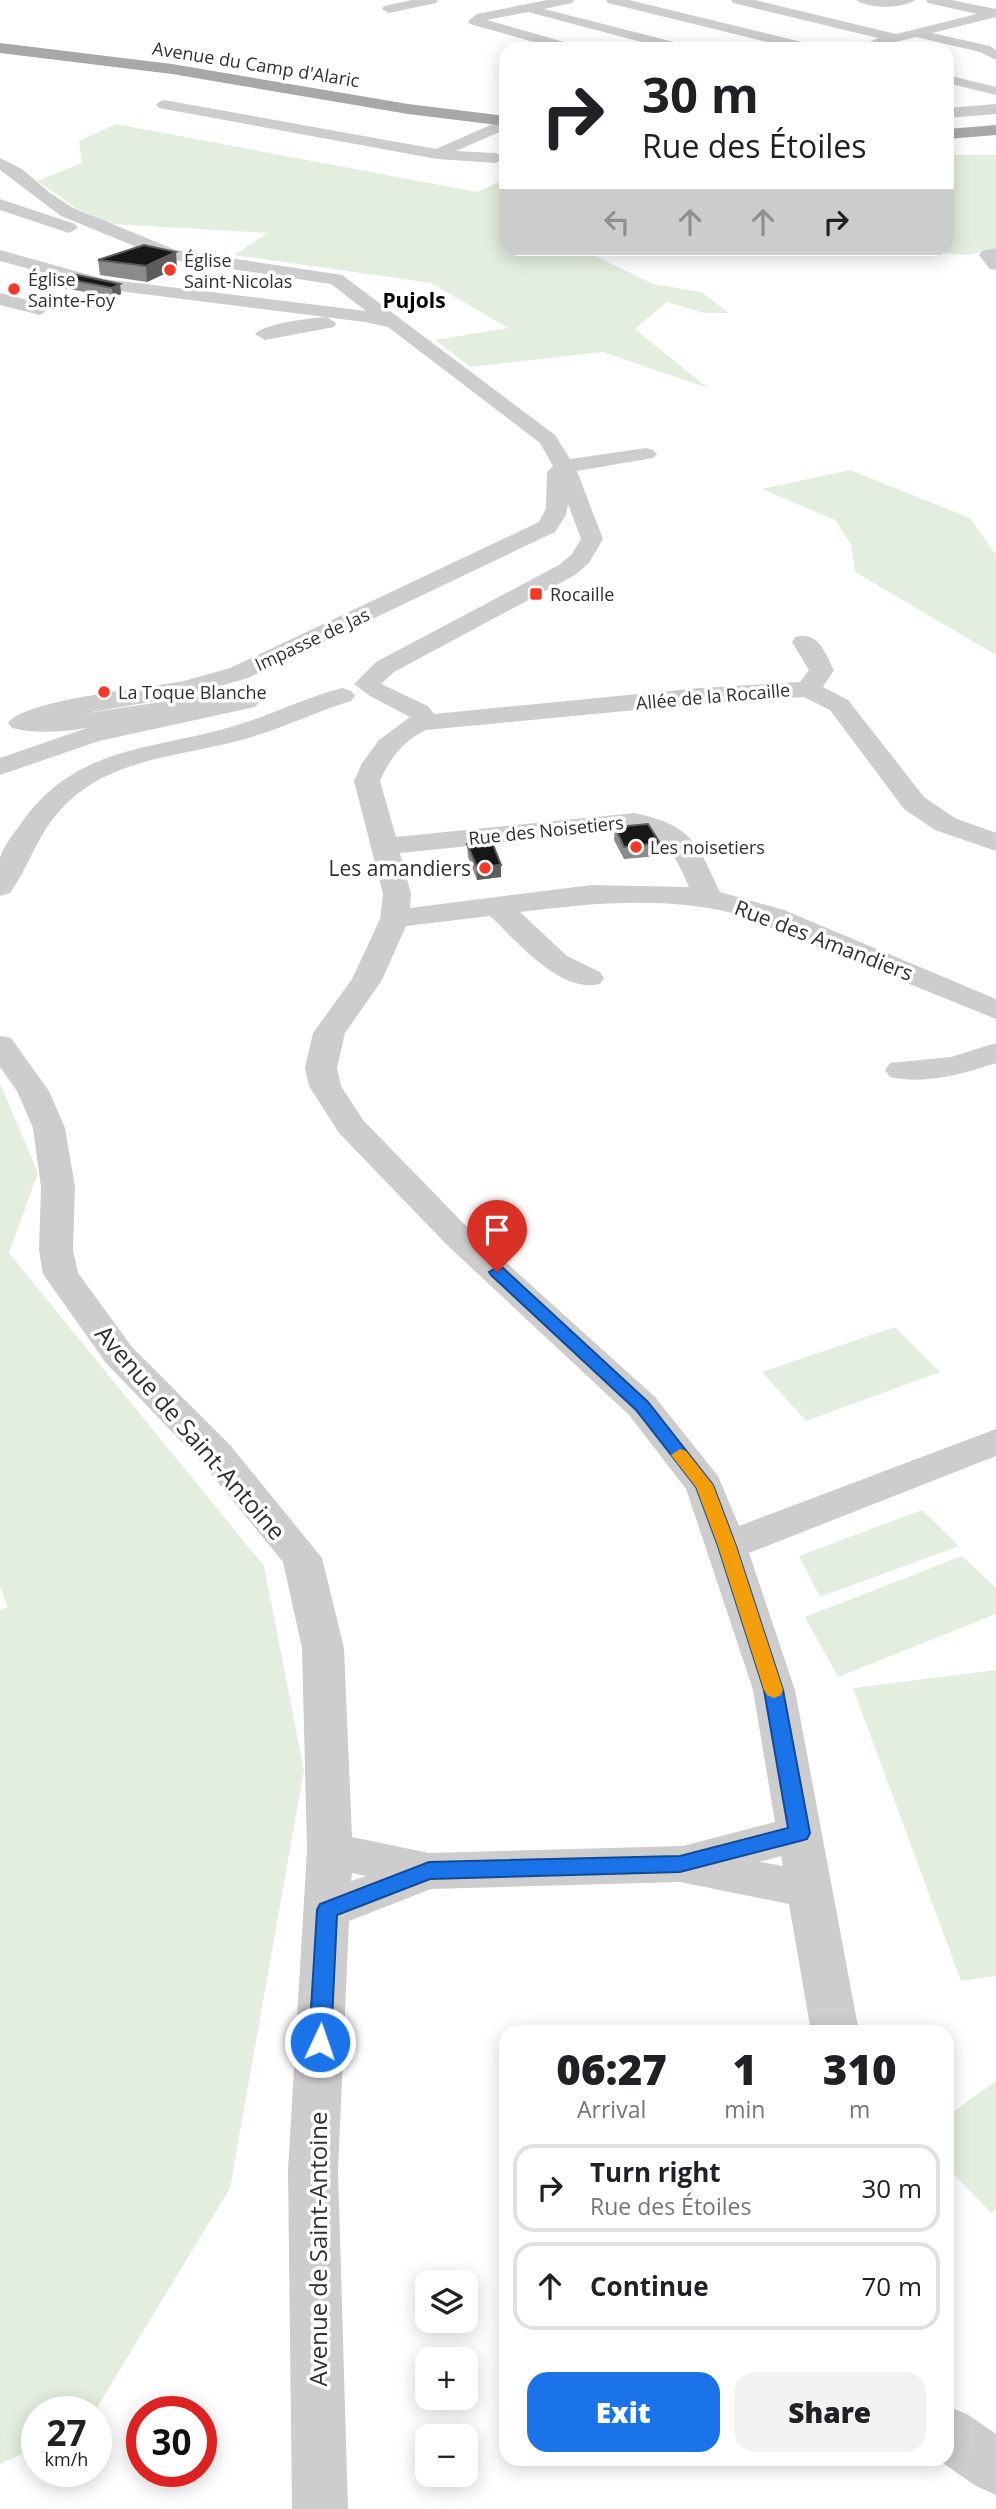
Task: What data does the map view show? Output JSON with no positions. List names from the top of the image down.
{
  "streets": {
    "main road": ["Avenue du Camp d'Alaric"],
    "street": [
      "Impasse de Jas",
      "Allée de la Rocaille",
      "Rue des Noisetiers",
      "Rue des Amandiers",
      "Avenue de Saint-Antoine"
    ]
  },
  "crossings": [
    ["Rue des Noisetiers", "Rue des Amandiers"]
  ],
  "districts": ["Pujols"],
  "places": {
    "other": [
      "Église Saint-Nicolas",
      "Église Sainte-Foy",
      "La Toque Blanche",
      "Les noisetiers",
      "Les amandiers"
    ],
    "transit": ["Rocaille"]
  },
  "page": {
    "turn": ["30 m", "Rue des Étoiles"],
    "eta": [
      "06:27",
      "Arrival",
      "1",
      "min",
      "310",
      "m"
    ],
    "list": [
      {
        "name": "Turn right",
        "note": "Rue des Étoiles",
        "value": "30 m"
      },
      {
        "name": "Continue",
        "value": "70 m"
      }
    ],
    "map_buttons": ["+", "−"],
    "buttons": ["Exit", "Share"],
    "speed": "27 km/h",
    "limit": "30"
  }
}
